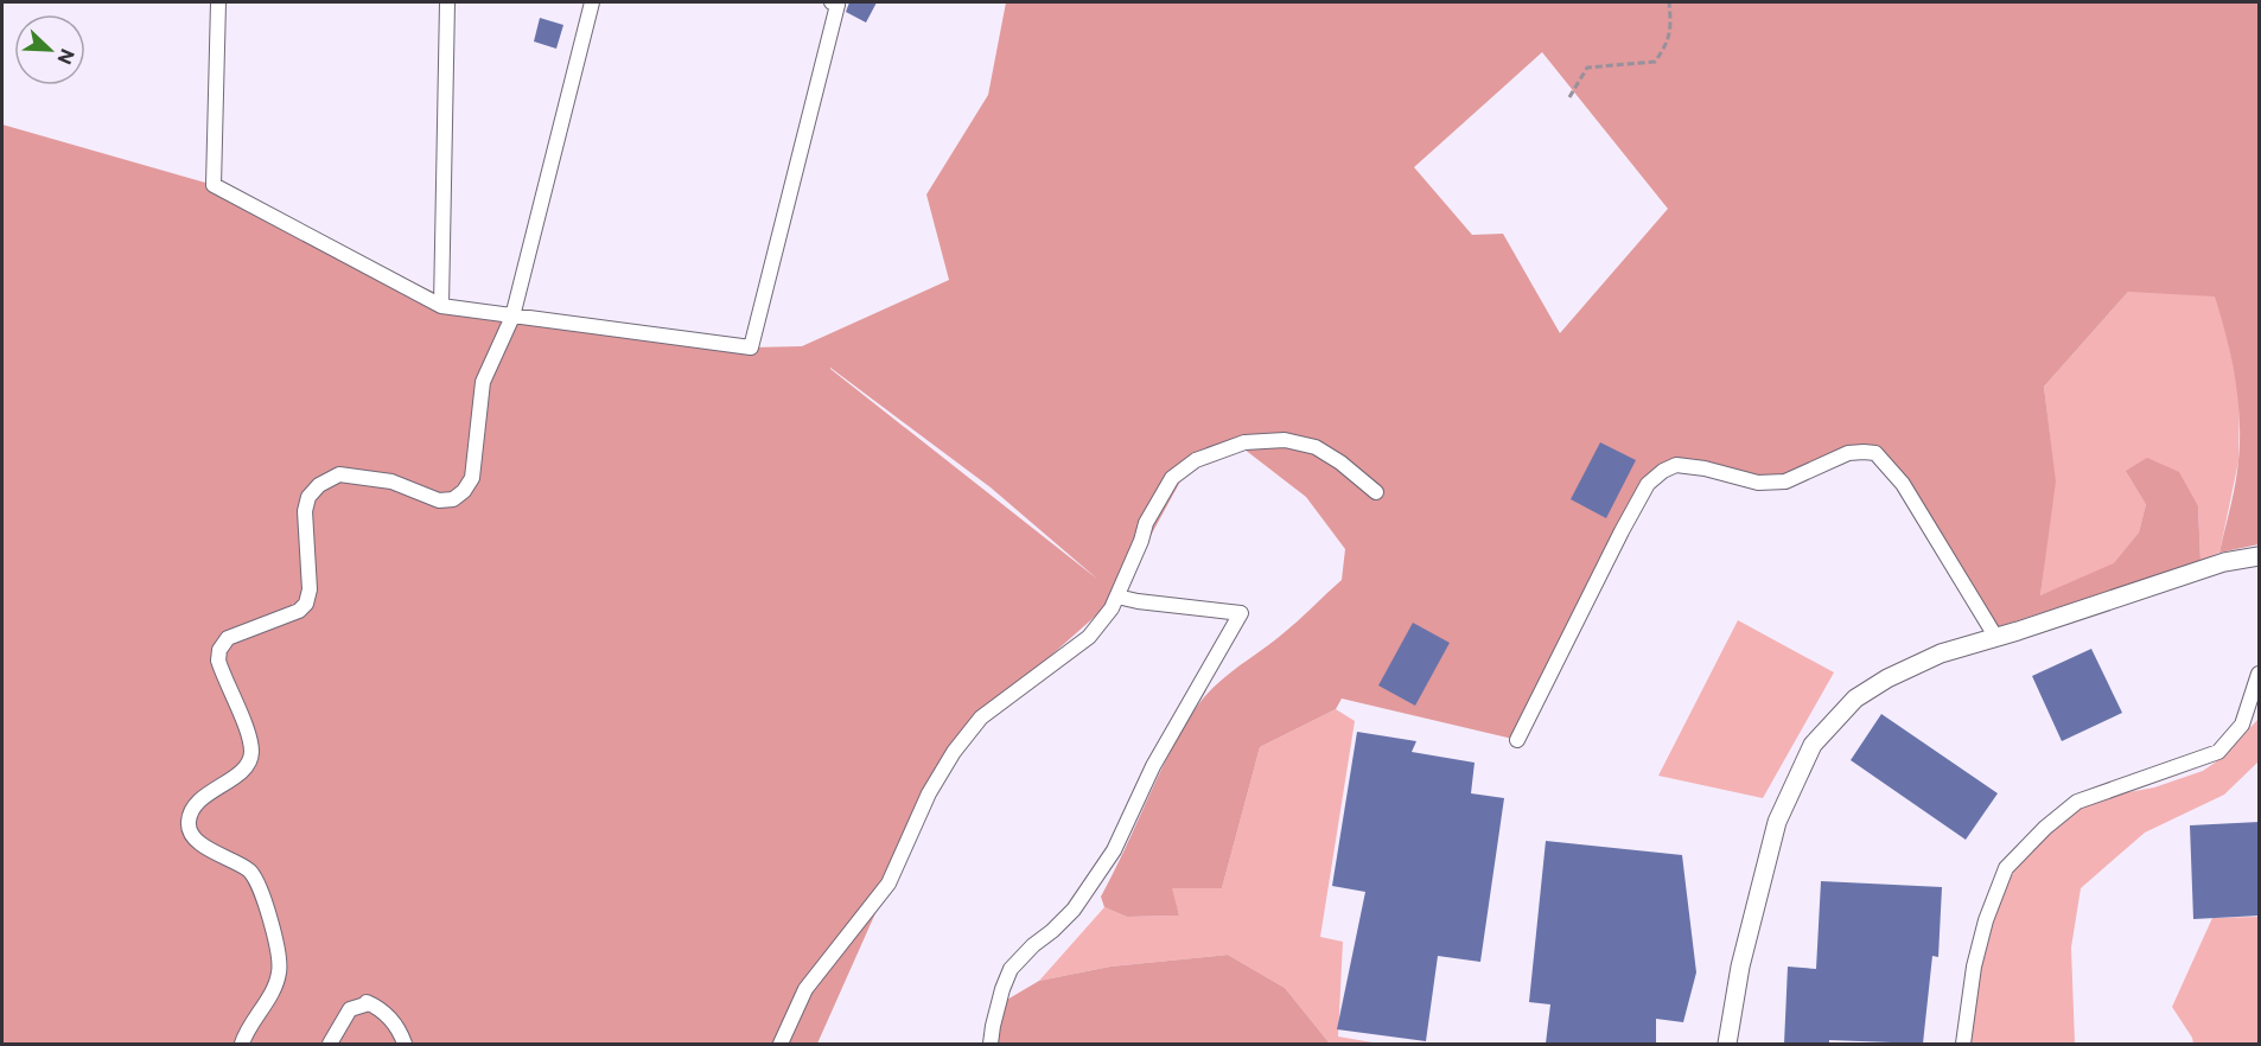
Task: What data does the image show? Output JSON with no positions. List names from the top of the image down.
{
  "north": "bottom right"
}
